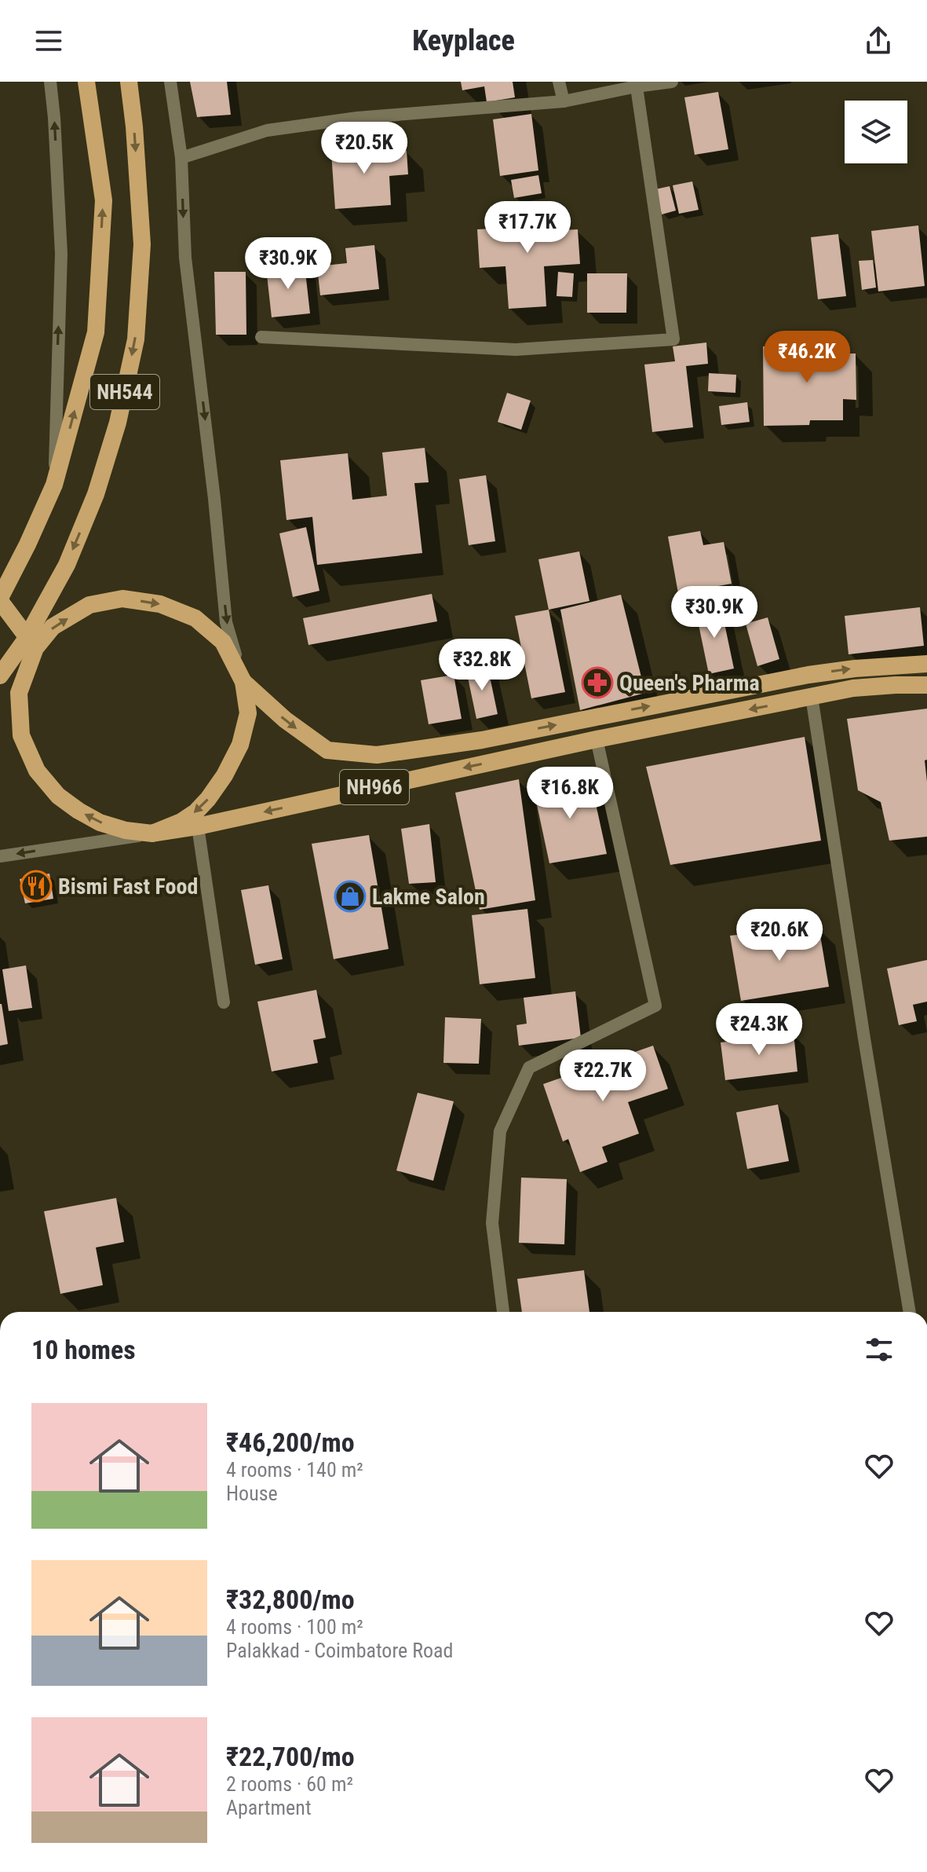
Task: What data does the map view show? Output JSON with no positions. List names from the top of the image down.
{
  "streets": {
    "highway": ["NH544", "NH966"]
  },
  "places": {
    "pharmacy": ["Queen's Pharma"],
    "restaurant": ["Bismi Fast Food"],
    "shop": ["Lakme Salon"]
  },
  "page": {
    "header": "Keyplace",
    "price": [
      "₹20.5K",
      "₹17.7K",
      "₹30.9K",
      "₹46.2K",
      "₹30.9K",
      "₹32.8K",
      "₹16.8K",
      "₹20.6K",
      "₹24.3K",
      "₹22.7K"
    ],
    "heading": "10 homes",
    "list": [
      {
        "name": "₹46,200/mo",
        "note": "4 rooms · 140 m² · House"
      },
      {
        "name": "₹32,800/mo",
        "note": "4 rooms · 100 m² · Palakkad - Coimbatore Road"
      },
      {
        "name": "₹22,700/mo",
        "note": "2 rooms · 60 m² · Apartment"
      }
    ]
  }
}
